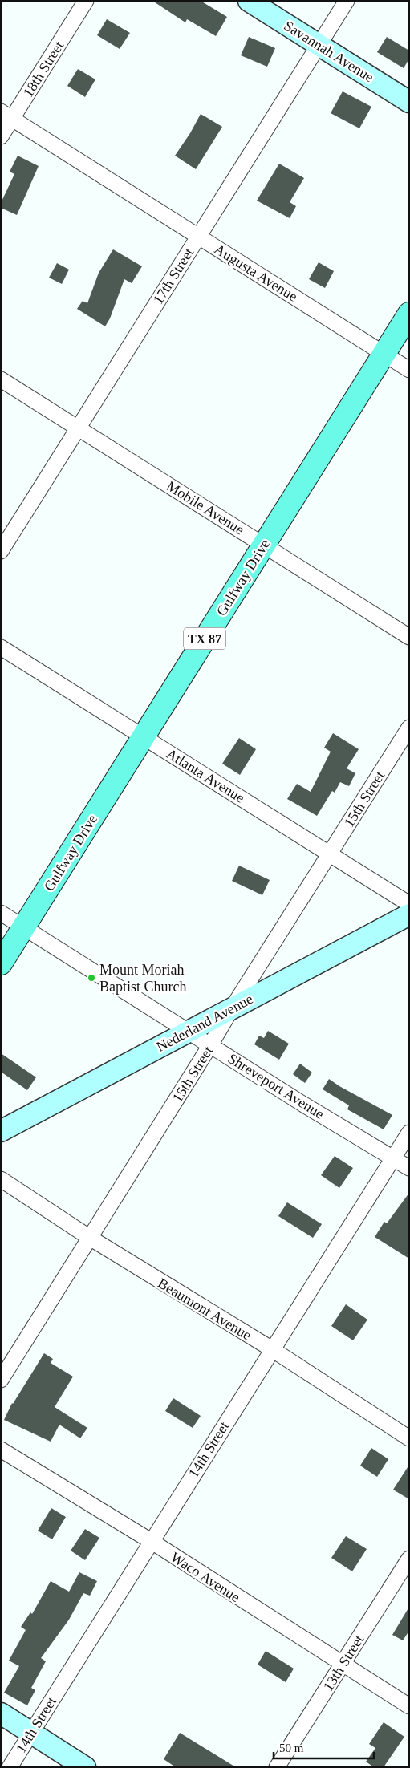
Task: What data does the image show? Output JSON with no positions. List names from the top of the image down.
{
  "streets": {
    "main road": ["Gulfway Drive", "TX 87"],
    "street": [
      "Savannah Avenue",
      "18th Street",
      "Augusta Avenue",
      "17th Street",
      "Mobile Avenue",
      "Atlanta Avenue",
      "15th Street",
      "Nederland Avenue",
      "Shreveport Avenue",
      "Beaumont Avenue",
      "14th Street",
      "Waco Avenue",
      "13th Street"
    ]
  },
  "crossings": [
    ["Savannah Avenue", "17th Street"],
    ["18th Street", "Augusta Avenue"],
    ["Augusta Avenue", "17th Street"],
    ["Augusta Avenue", "Gulfway Drive"],
    ["17th Street", "Mobile Avenue"],
    ["Mobile Avenue", "Gulfway Drive"],
    ["Gulfway Drive", "Atlanta Avenue"],
    ["Gulfway Drive", "Shreveport Avenue"],
    ["Atlanta Avenue", "15th Street"],
    ["15th Street", "Nederland Avenue"],
    ["15th Street", "Shreveport Avenue"],
    ["15th Street", "Beaumont Avenue"],
    ["Nederland Avenue", "Shreveport Avenue"],
    ["Shreveport Avenue", "14th Street"],
    ["Beaumont Avenue", "14th Street"],
    ["14th Street", "Waco Avenue"],
    ["Waco Avenue", "13th Street"]
  ],
  "places": ["Mount Moriah Baptist Church"],
  "scale_bar": "50 m"
}
